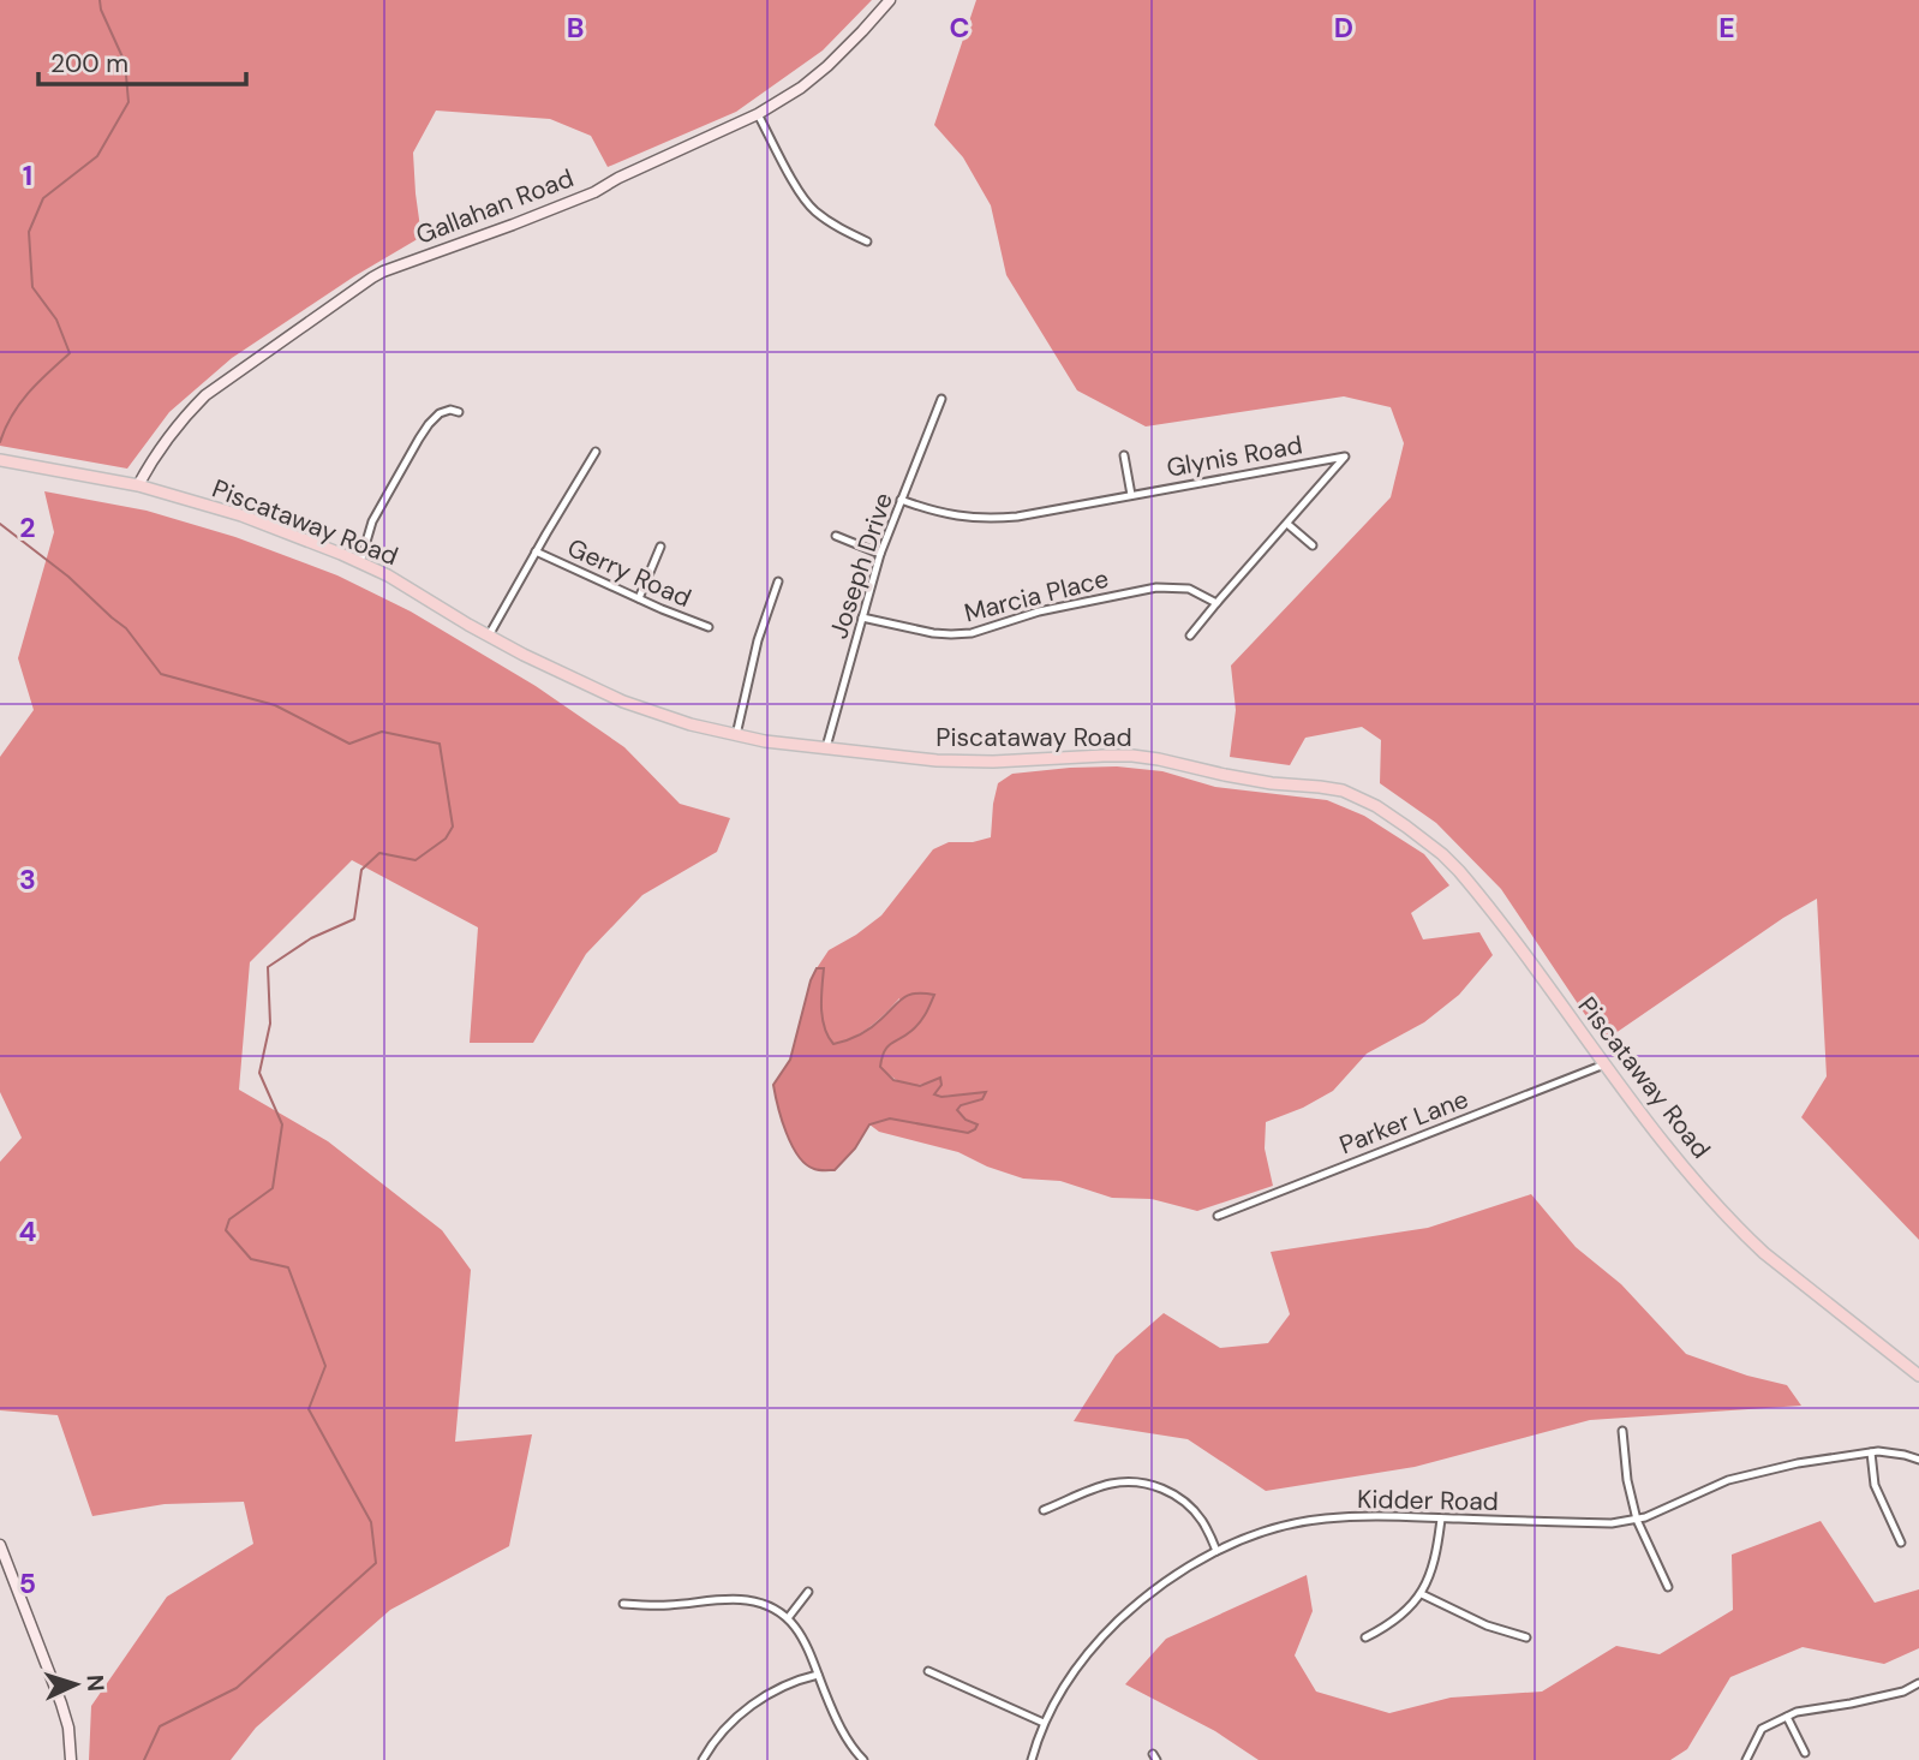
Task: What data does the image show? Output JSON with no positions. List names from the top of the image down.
{
  "streets": {
    "main road": ["Piscataway Road"],
    "street": [
      "Gallahan Road",
      "Glynis Road",
      "Joseph Drive",
      "Gerry Road",
      "Marcia Place",
      "Parker Lane",
      "Kidder Road"
    ]
  },
  "crossings": [
    ["Gallahan Road", "Piscataway Road"],
    ["Glynis Road", "Joseph Drive"],
    ["Glynis Road", "Marcia Place"],
    ["Piscataway Road", "Joseph Drive"],
    ["Piscataway Road", "Parker Lane"],
    ["Joseph Drive", "Marcia Place"]
  ],
  "scale_bar": "200 m",
  "north": "right",
  "grid": {
    "columns": [
      "B",
      "C",
      "D",
      "E"
    ],
    "rows": [
      "1",
      "2",
      "3",
      "4",
      "5"
    ]
  }
}
